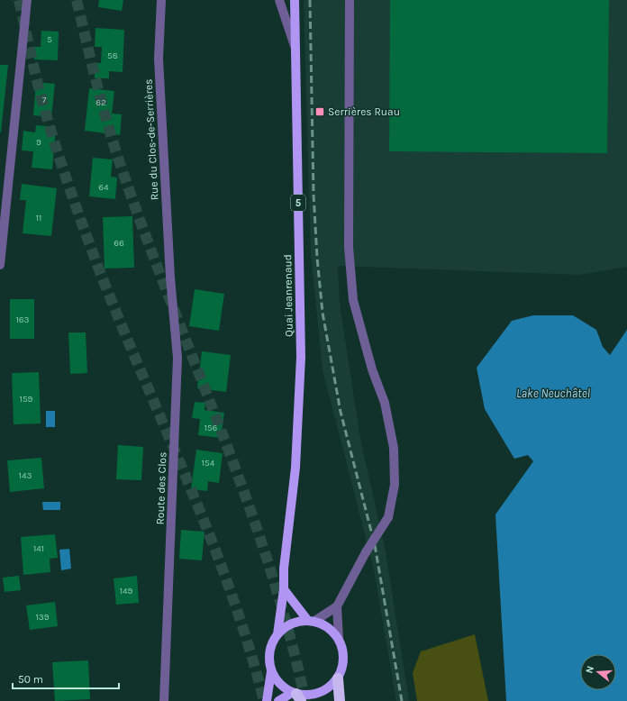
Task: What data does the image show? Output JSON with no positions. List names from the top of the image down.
{
  "streets": {
    "main road": ["5", "Quai Jeanrenaud"],
    "street": ["Rue du Clos-de-Serrières", "Route des Clos"]
  },
  "crossings": [
    ["Rue du Clos-de-Serrières", "Route des Clos"],
    ["5", "Quai Jeanrenaud"]
  ],
  "water": ["Lake Neuchâtel"],
  "places": {
    "transit": ["Serrières Ruau"]
  },
  "house_numbers": [
    "5",
    "58",
    "7",
    "62",
    "9",
    "64",
    "11",
    "66",
    "163",
    "159",
    "156",
    "154",
    "143",
    "141",
    "149",
    "139"
  ],
  "scale_bar": "50 m",
  "north": "left"
}
